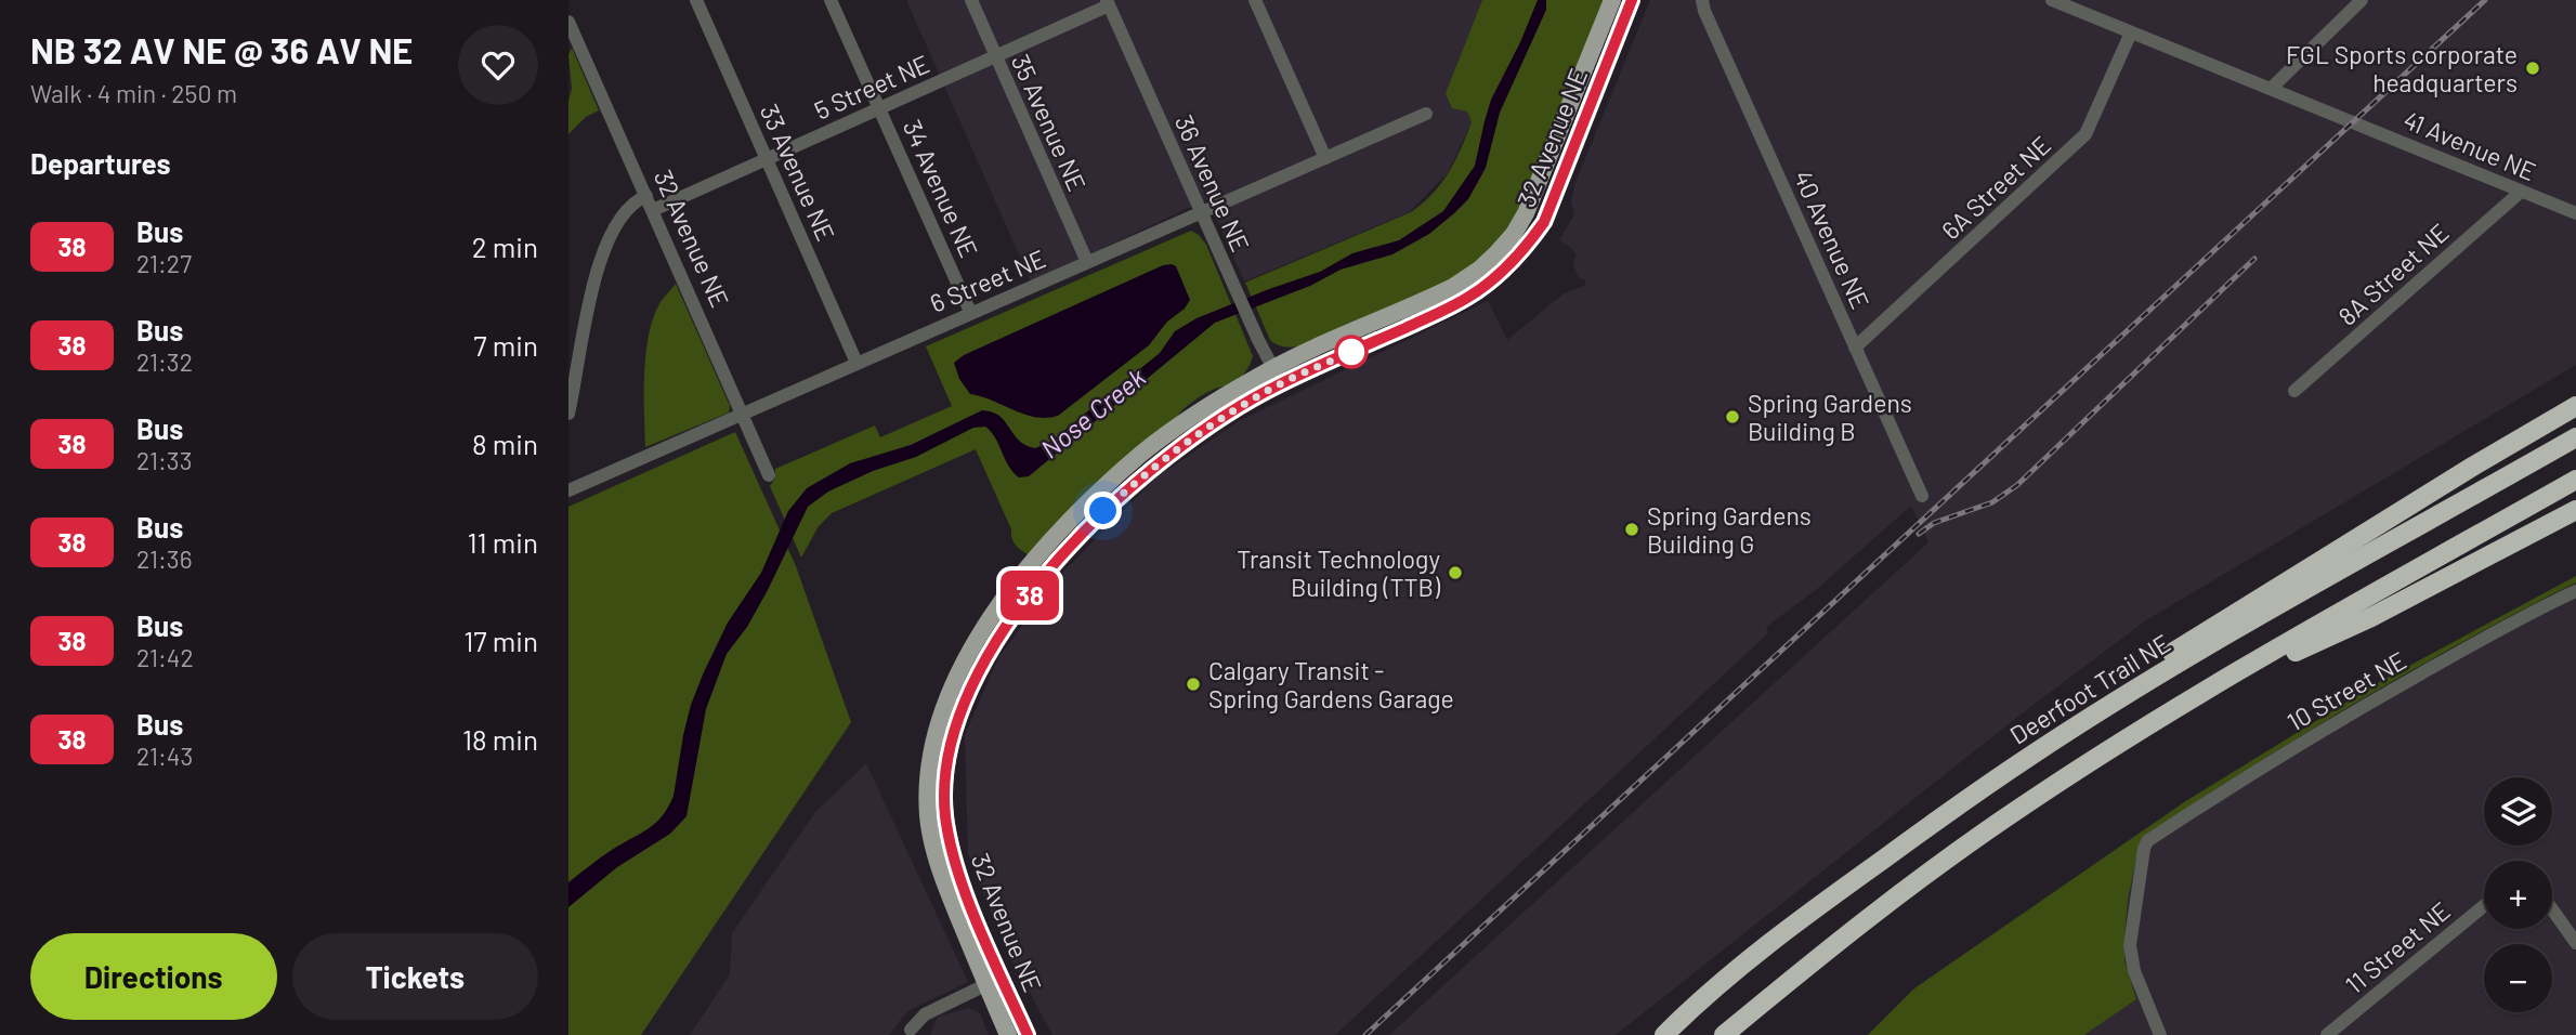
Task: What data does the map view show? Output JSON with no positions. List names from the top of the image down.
{
  "streets": {
    "highway": ["Deerfoot Trail NE"],
    "main road": ["32 Avenue NE"],
    "street": [
      "5 Street NE",
      "35 Avenue NE",
      "41 Avenue NE",
      "33 Avenue NE",
      "36 Avenue NE",
      "6A Street NE",
      "34 Avenue NE",
      "40 Avenue NE",
      "8A Street NE",
      "6 Street NE",
      "10 Street NE",
      "11 Street NE"
    ]
  },
  "crossings": [
    ["5 Street NE", "35 Avenue NE"],
    ["5 Street NE", "32 Avenue NE"],
    ["5 Street NE", "33 Avenue NE"],
    ["5 Street NE", "36 Avenue NE"],
    ["5 Street NE", "34 Avenue NE"],
    ["35 Avenue NE", "6 Street NE"],
    ["32 Avenue NE", "36 Avenue NE"],
    ["32 Avenue NE", "6 Street NE"],
    ["41 Avenue NE", "6A Street NE"],
    ["41 Avenue NE", "8A Street NE"],
    ["33 Avenue NE", "6 Street NE"],
    ["36 Avenue NE", "6 Street NE"],
    ["6A Street NE", "40 Avenue NE"],
    ["34 Avenue NE", "6 Street NE"]
  ],
  "water": ["Nose Creek"],
  "places": [
    "FGL Sports corporate headquarters",
    "Spring Gardens Building B",
    "Spring Gardens Building G",
    "Transit Technology Building (TTB)",
    "Calgary Transit - Spring Gardens Garage"
  ],
  "lines": ["bus line 38"],
  "page": {
    "heading": [
      ["NB 32 AV NE @ 36 AV NE", "Walk · 4 min · 250 m"],
      "Departures"
    ],
    "on_map": "38",
    "list": [
      {
        "mark": "38",
        "name": "Bus",
        "note": "21:27",
        "value": "2 min"
      },
      {
        "mark": "38",
        "name": "Bus",
        "note": "21:32",
        "value": "7 min"
      },
      {
        "mark": "38",
        "name": "Bus",
        "note": "21:33",
        "value": "8 min"
      },
      {
        "mark": "38",
        "name": "Bus",
        "note": "21:36",
        "value": "11 min"
      },
      {
        "mark": "38",
        "name": "Bus",
        "note": "21:42",
        "value": "17 min"
      },
      {
        "mark": "38",
        "name": "Bus",
        "note": "21:43",
        "value": "18 min"
      }
    ],
    "map_buttons": ["+", "−"],
    "buttons": ["Directions", "Tickets"]
  }
}
